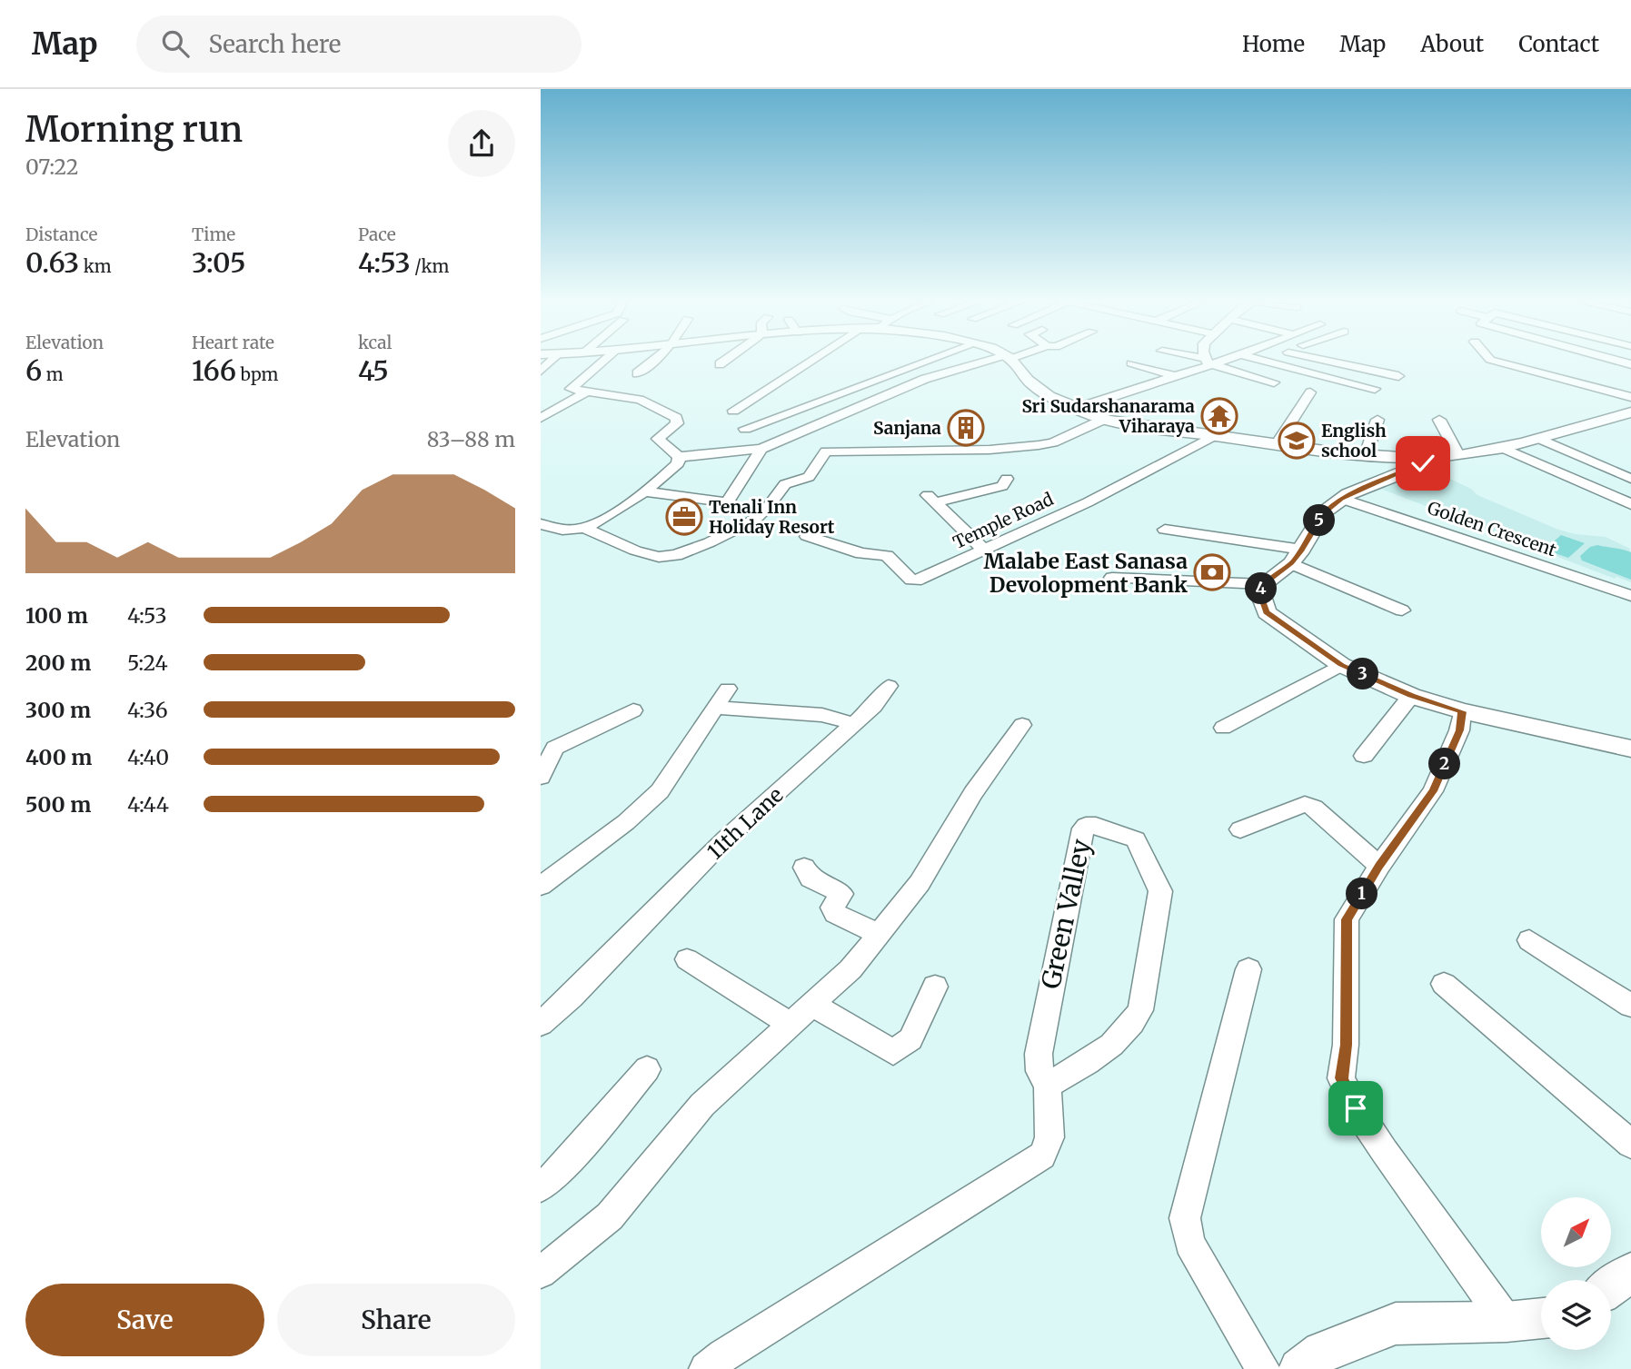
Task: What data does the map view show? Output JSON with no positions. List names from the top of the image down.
{
  "streets": {
    "street": [
      "Temple Road",
      "Golden Crescent",
      "11th Lane",
      "Green Valley"
    ]
  },
  "places": {
    "temple": ["Sri Sudarshanarama Viharaya"],
    "building": ["Sanjana"],
    "school or university": ["English school"],
    "office": ["Tenali Inn Holiday Resort"],
    "bank": ["Malabe East Sanasa Devolopment Bank"]
  },
  "north": "top right",
  "page": {
    "header": "Map",
    "search": "Search here",
    "nav": [
      "Home",
      "Map",
      "About",
      "Contact"
    ],
    "heading": ["Morning run", "07:22"],
    "stats": [
      ["Distance", "0.63 km"],
      ["Time", "3:05"],
      ["Pace", "4:53 /km"],
      ["Elevation", "6 m"],
      ["Heart rate", "166 bpm"],
      ["kcal", "45"]
    ],
    "chart": ["Elevation", "83–88 m"],
    "pins": [
      "5",
      "4",
      "3",
      "2",
      "1"
    ],
    "list": [
      {
        "name": "100 m",
        "note": "4:53"
      },
      {
        "name": "200 m",
        "note": "5:24"
      },
      {
        "name": "300 m",
        "note": "4:36"
      },
      {
        "name": "400 m",
        "note": "4:40"
      },
      {
        "name": "500 m",
        "note": "4:44"
      }
    ],
    "buttons": ["Save", "Share"]
  }
}
